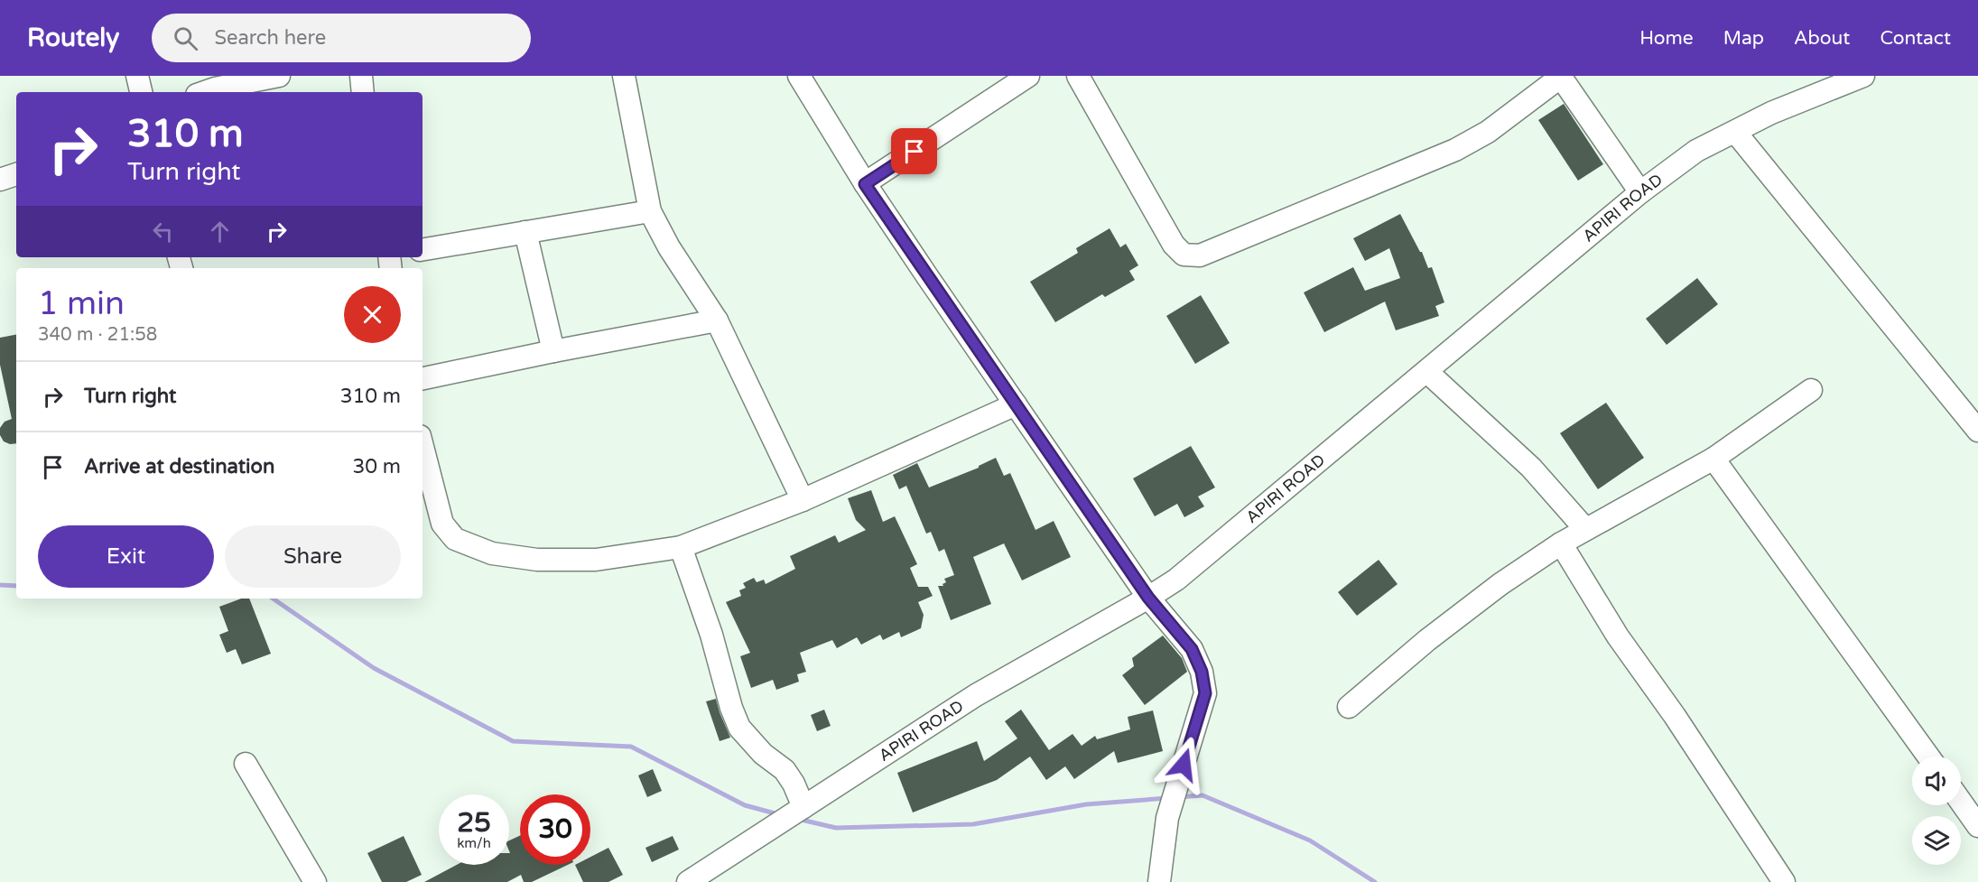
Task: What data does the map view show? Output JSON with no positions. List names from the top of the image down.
{
  "streets": {
    "street": ["APIRI ROAD"]
  },
  "page": {
    "header": "Routely",
    "search": "Search here",
    "nav": [
      "Home",
      "Map",
      "About",
      "Contact"
    ],
    "turn": ["310 m", "Turn right"],
    "heading": ["1 min", "340 m · 21:58"],
    "list": [
      {
        "name": "Turn right",
        "value": "310 m"
      },
      {
        "name": "Arrive at destination",
        "value": "30 m"
      }
    ],
    "buttons": ["Exit", "Share"],
    "speed": "25 km/h",
    "limit": "30"
  }
}
